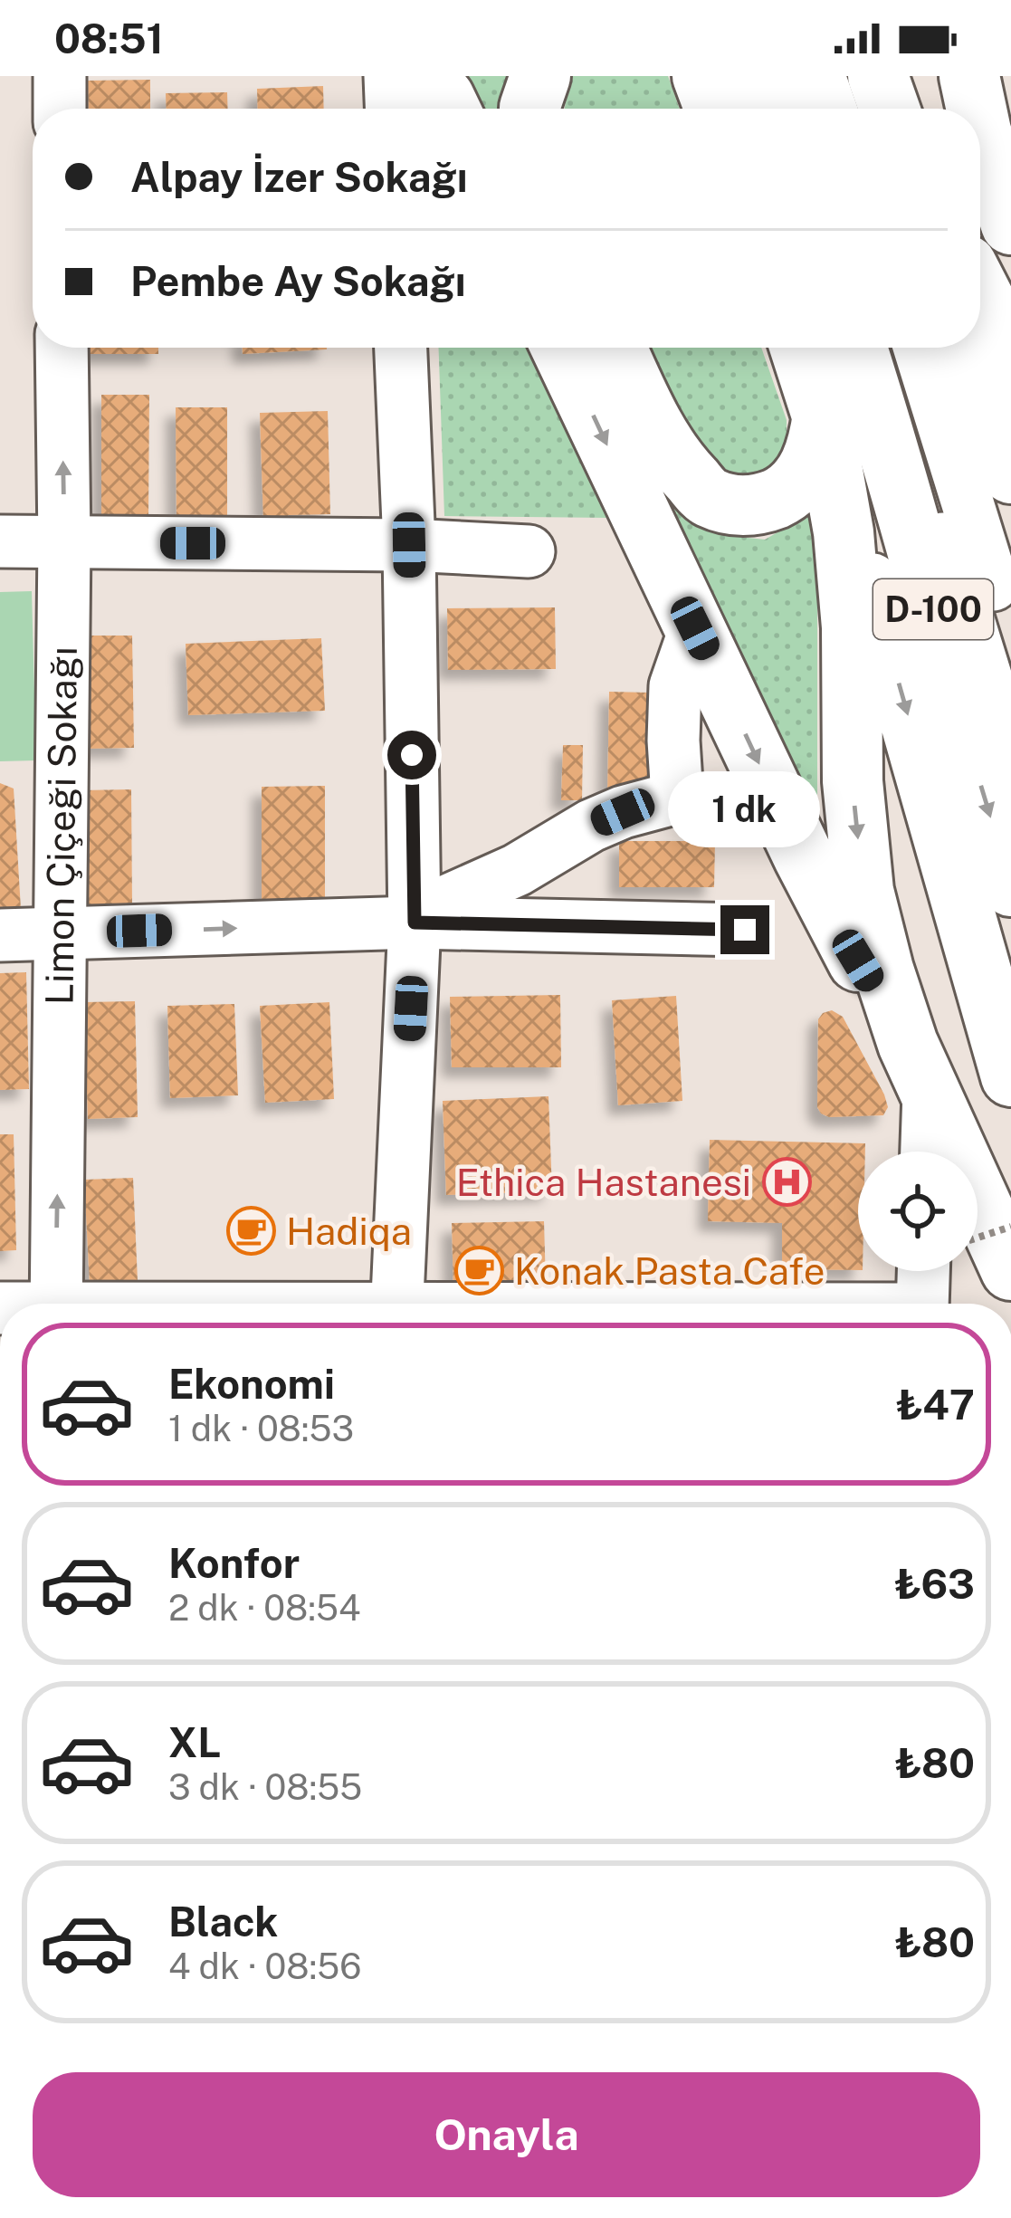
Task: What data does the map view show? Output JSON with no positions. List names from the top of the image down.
{
  "streets": {
    "main road": ["D-100"],
    "street": ["Limon Çiçeği Sokağı"]
  },
  "places": {
    "hospital": ["Ethica Hastanesi"],
    "cafe": ["Hadiqa", "Konak Pasta Cafe"]
  },
  "page": {
    "status": "08:51",
    "banner": ["Alpay İzer Sokağı", "Pembe Ay Sokağı"],
    "bubble": "1 dk",
    "list": [
      {
        "name": "Ekonomi",
        "note": "1 dk · 08:53",
        "value": "₺47"
      },
      {
        "name": "Konfor",
        "note": "2 dk · 08:54",
        "value": "₺63"
      },
      {
        "name": "XL",
        "note": "3 dk · 08:55",
        "value": "₺80"
      },
      {
        "name": "Black",
        "note": "4 dk · 08:56",
        "value": "₺80"
      }
    ],
    "buttons": "Onayla"
  }
}
